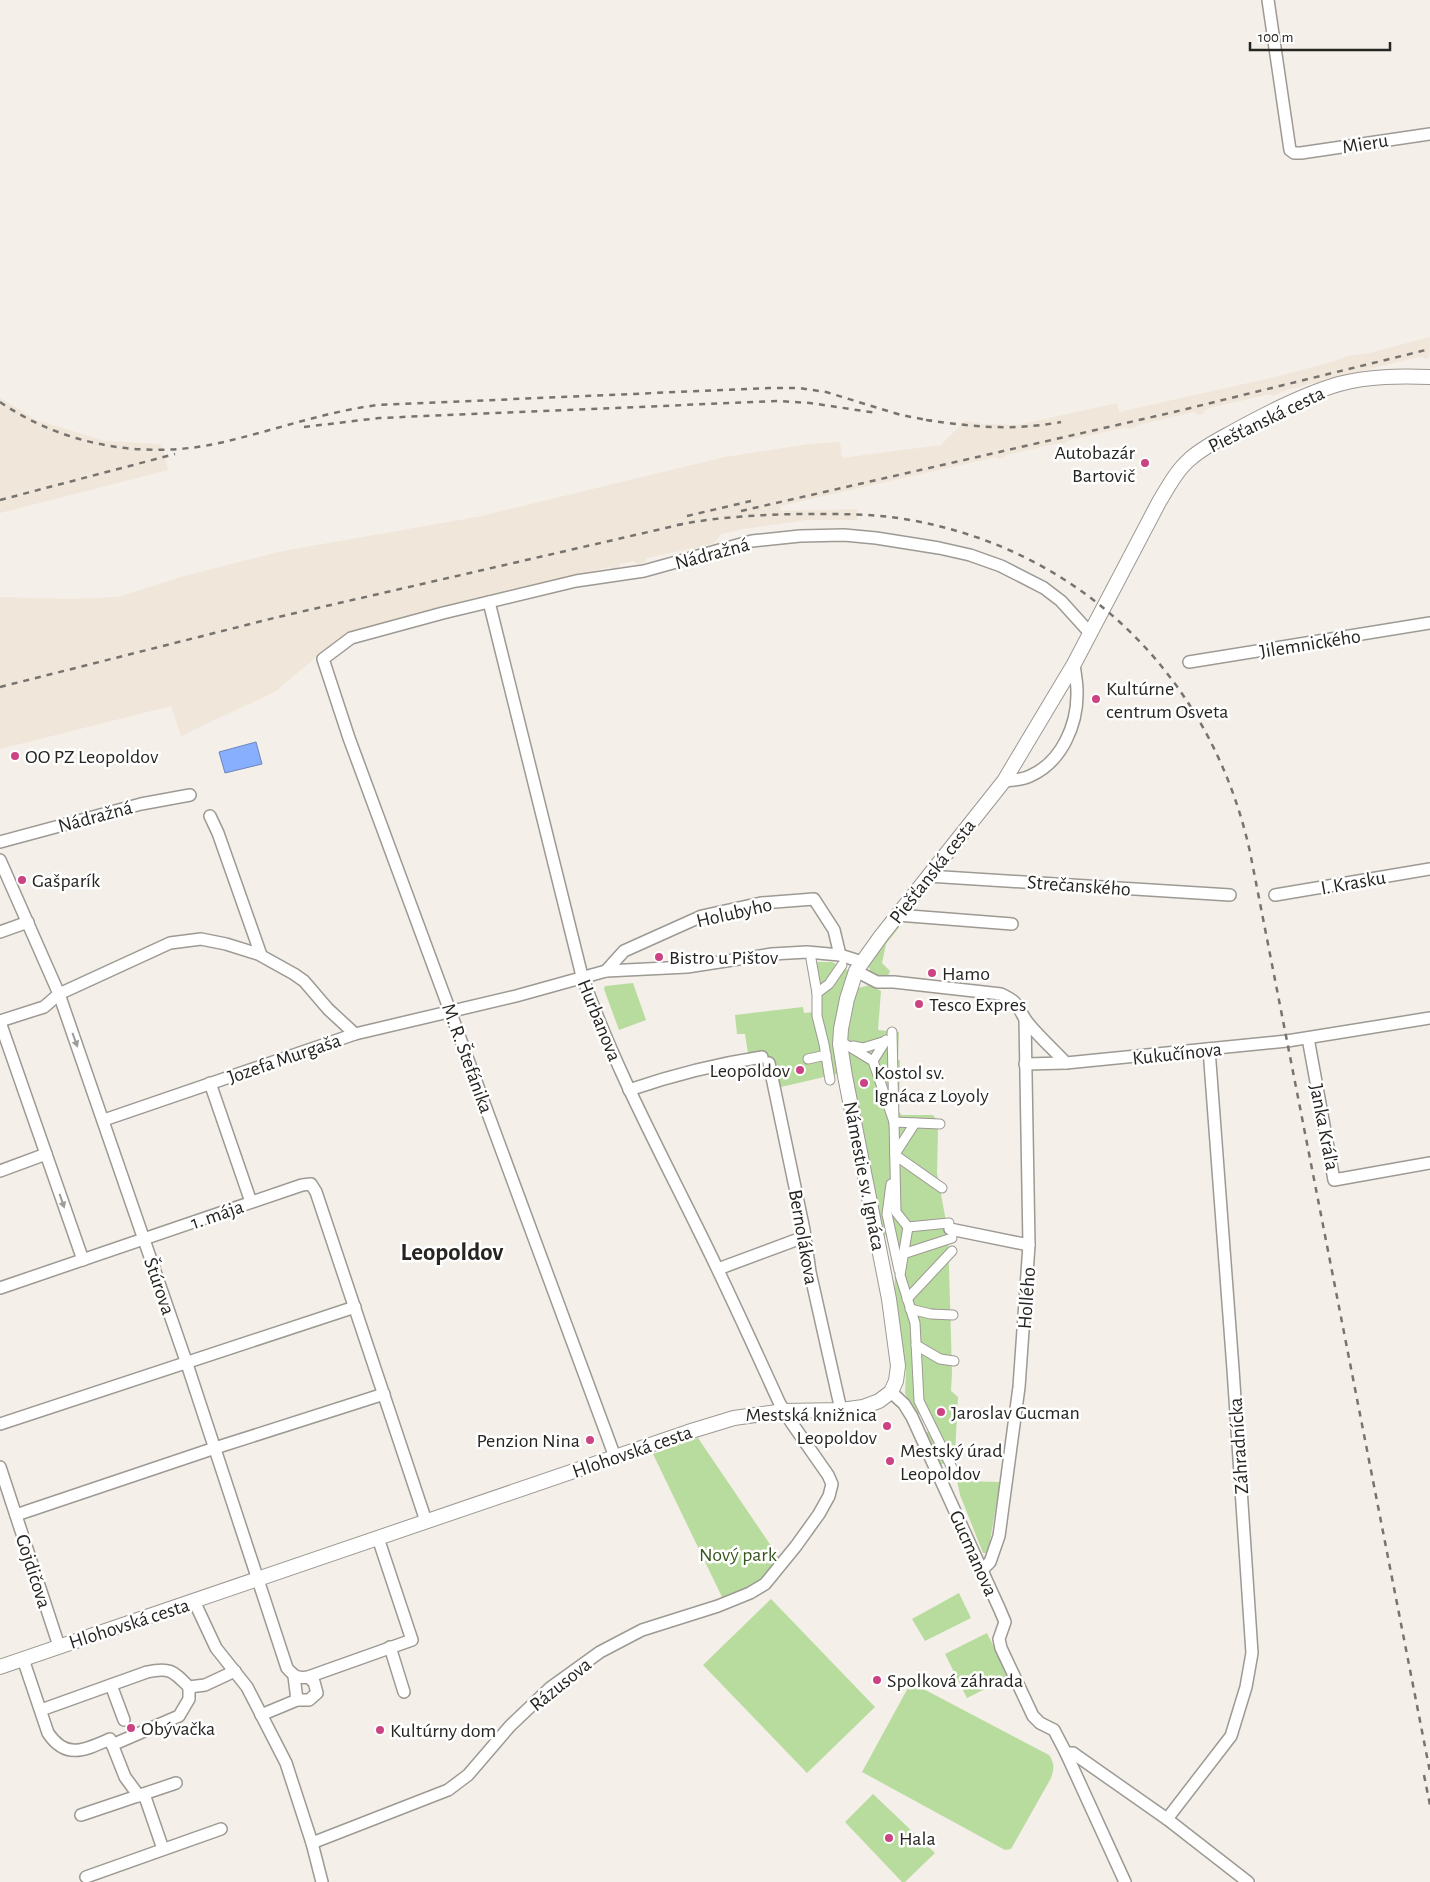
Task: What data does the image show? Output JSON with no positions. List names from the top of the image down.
{
  "streets": {
    "street": [
      "Mieru",
      "Piešťanská cesta",
      "Nádražná",
      "Jilemnického",
      "I. Krasku",
      "Strečanského",
      "Holubyho",
      "Hurbanova",
      "Kukučínova",
      "Jozefa Murgaša",
      "M. R. Štefánika",
      "Janka Kráľa",
      "Námestie sv. Ignáca",
      "1. mája",
      "Bernolákova",
      "Štúrova",
      "Hollého",
      "Záhradnícka",
      "Hlohovská cesta",
      "Gucmanova",
      "Gojdičova",
      "Rázusova"
    ]
  },
  "crossings": [
    ["Piešťanská cesta", "Nádražná"],
    ["Piešťanská cesta", "Strečanského"],
    ["Piešťanská cesta", "Námestie sv. Ignáca"],
    ["Nádražná", "Hurbanova"],
    ["Nádražná", "M. R. Štefánika"],
    ["Hurbanova", "Bernolákova"],
    ["Hurbanova", "Hlohovská cesta"],
    ["Hurbanova", "Rázusova"],
    ["Kukučínova", "Janka Kráľa"],
    ["Kukučínova", "Hollého"],
    ["Kukučínova", "Záhradnícka"],
    ["Jozefa Murgaša", "1. mája"],
    ["Jozefa Murgaša", "Štúrova"],
    ["M. R. Štefánika", "Hlohovská cesta"],
    ["Námestie sv. Ignáca", "Hlohovská cesta"],
    ["Námestie sv. Ignáca", "Gucmanova"],
    ["1. mája", "Štúrova"],
    ["1. mája", "Hlohovská cesta"],
    ["Bernolákova", "Hlohovská cesta"],
    ["Štúrova", "Hlohovská cesta"],
    ["Hollého", "Gucmanova"],
    ["Hlohovská cesta", "Gucmanova"],
    ["Hlohovská cesta", "Gojdičova"],
    ["Hlohovská cesta", "Rázusova"]
  ],
  "districts": ["Leopoldov"],
  "parks": ["Nový park"],
  "places": [
    "Autobazár Bartovič",
    "Kultúrne centrum Osveta",
    "OO PZ Leopoldov",
    "Gašparík",
    "Bistro u Pištov",
    "Hamo",
    "Tesco Expres",
    "Leopoldov",
    "Kostol sv. Ignáca z Loyoly",
    "Jaroslav Gucman",
    "Mestská knižnica Leopoldov",
    "Penzion Nina",
    "Mestský úrad Leopoldov",
    "Spolková záhrada",
    "Obývačka",
    "Kultúrny dom",
    "Hala"
  ],
  "scale_bar": "100 m"
}
